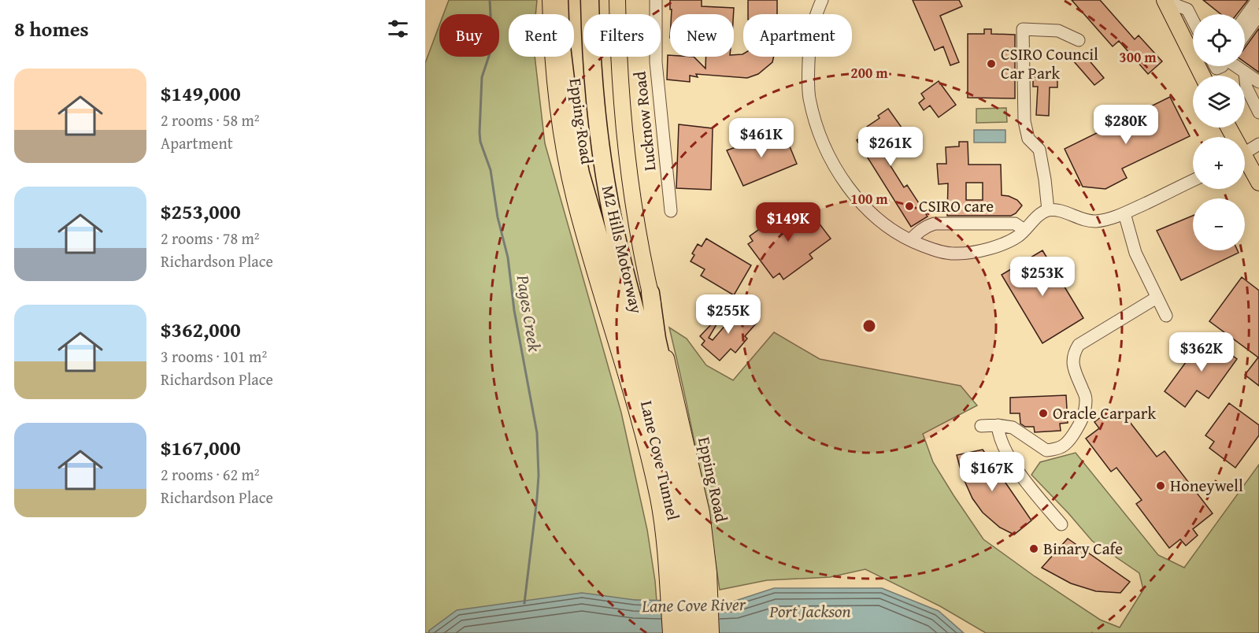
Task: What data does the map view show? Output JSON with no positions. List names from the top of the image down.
{
  "streets": {
    "highway": ["M2 Hills Motorway", "Lane Cove Tunnel"],
    "main road": ["Epping Road"],
    "street": ["Lucknow Road"]
  },
  "crossings": [
    ["Epping Road", "Lane Cove Tunnel"],
    ["M2 Hills Motorway", "Lane Cove Tunnel"]
  ],
  "water": ["Pages Creek", "Lane Cove River", "Port Jackson"],
  "places": [
    "CSIRO Council Car Park",
    "CSIRO care",
    "Oracle Carpark",
    "Honeywell",
    "Binary Cafe"
  ],
  "page": {
    "heading": "8 homes",
    "map_buttons": ["+", "−"],
    "chip": [
      "Buy",
      "Rent",
      "Filters",
      "New",
      "Apartment"
    ],
    "list": [
      {
        "name": "$149,000",
        "note": "2 rooms · 58 m² · Apartment"
      },
      {
        "name": "$253,000",
        "note": "2 rooms · 78 m² · Richardson Place"
      },
      {
        "name": "$362,000",
        "note": "3 rooms · 101 m² · Richardson Place"
      },
      {
        "name": "$167,000",
        "note": "2 rooms · 62 m² · Richardson Place"
      }
    ],
    "price": [
      "$280K",
      "$461K",
      "$261K",
      "$149K",
      "$253K",
      "$255K",
      "$362K",
      "$167K"
    ]
  },
  "rings": ["300 m", "200 m", "100 m"]
}
